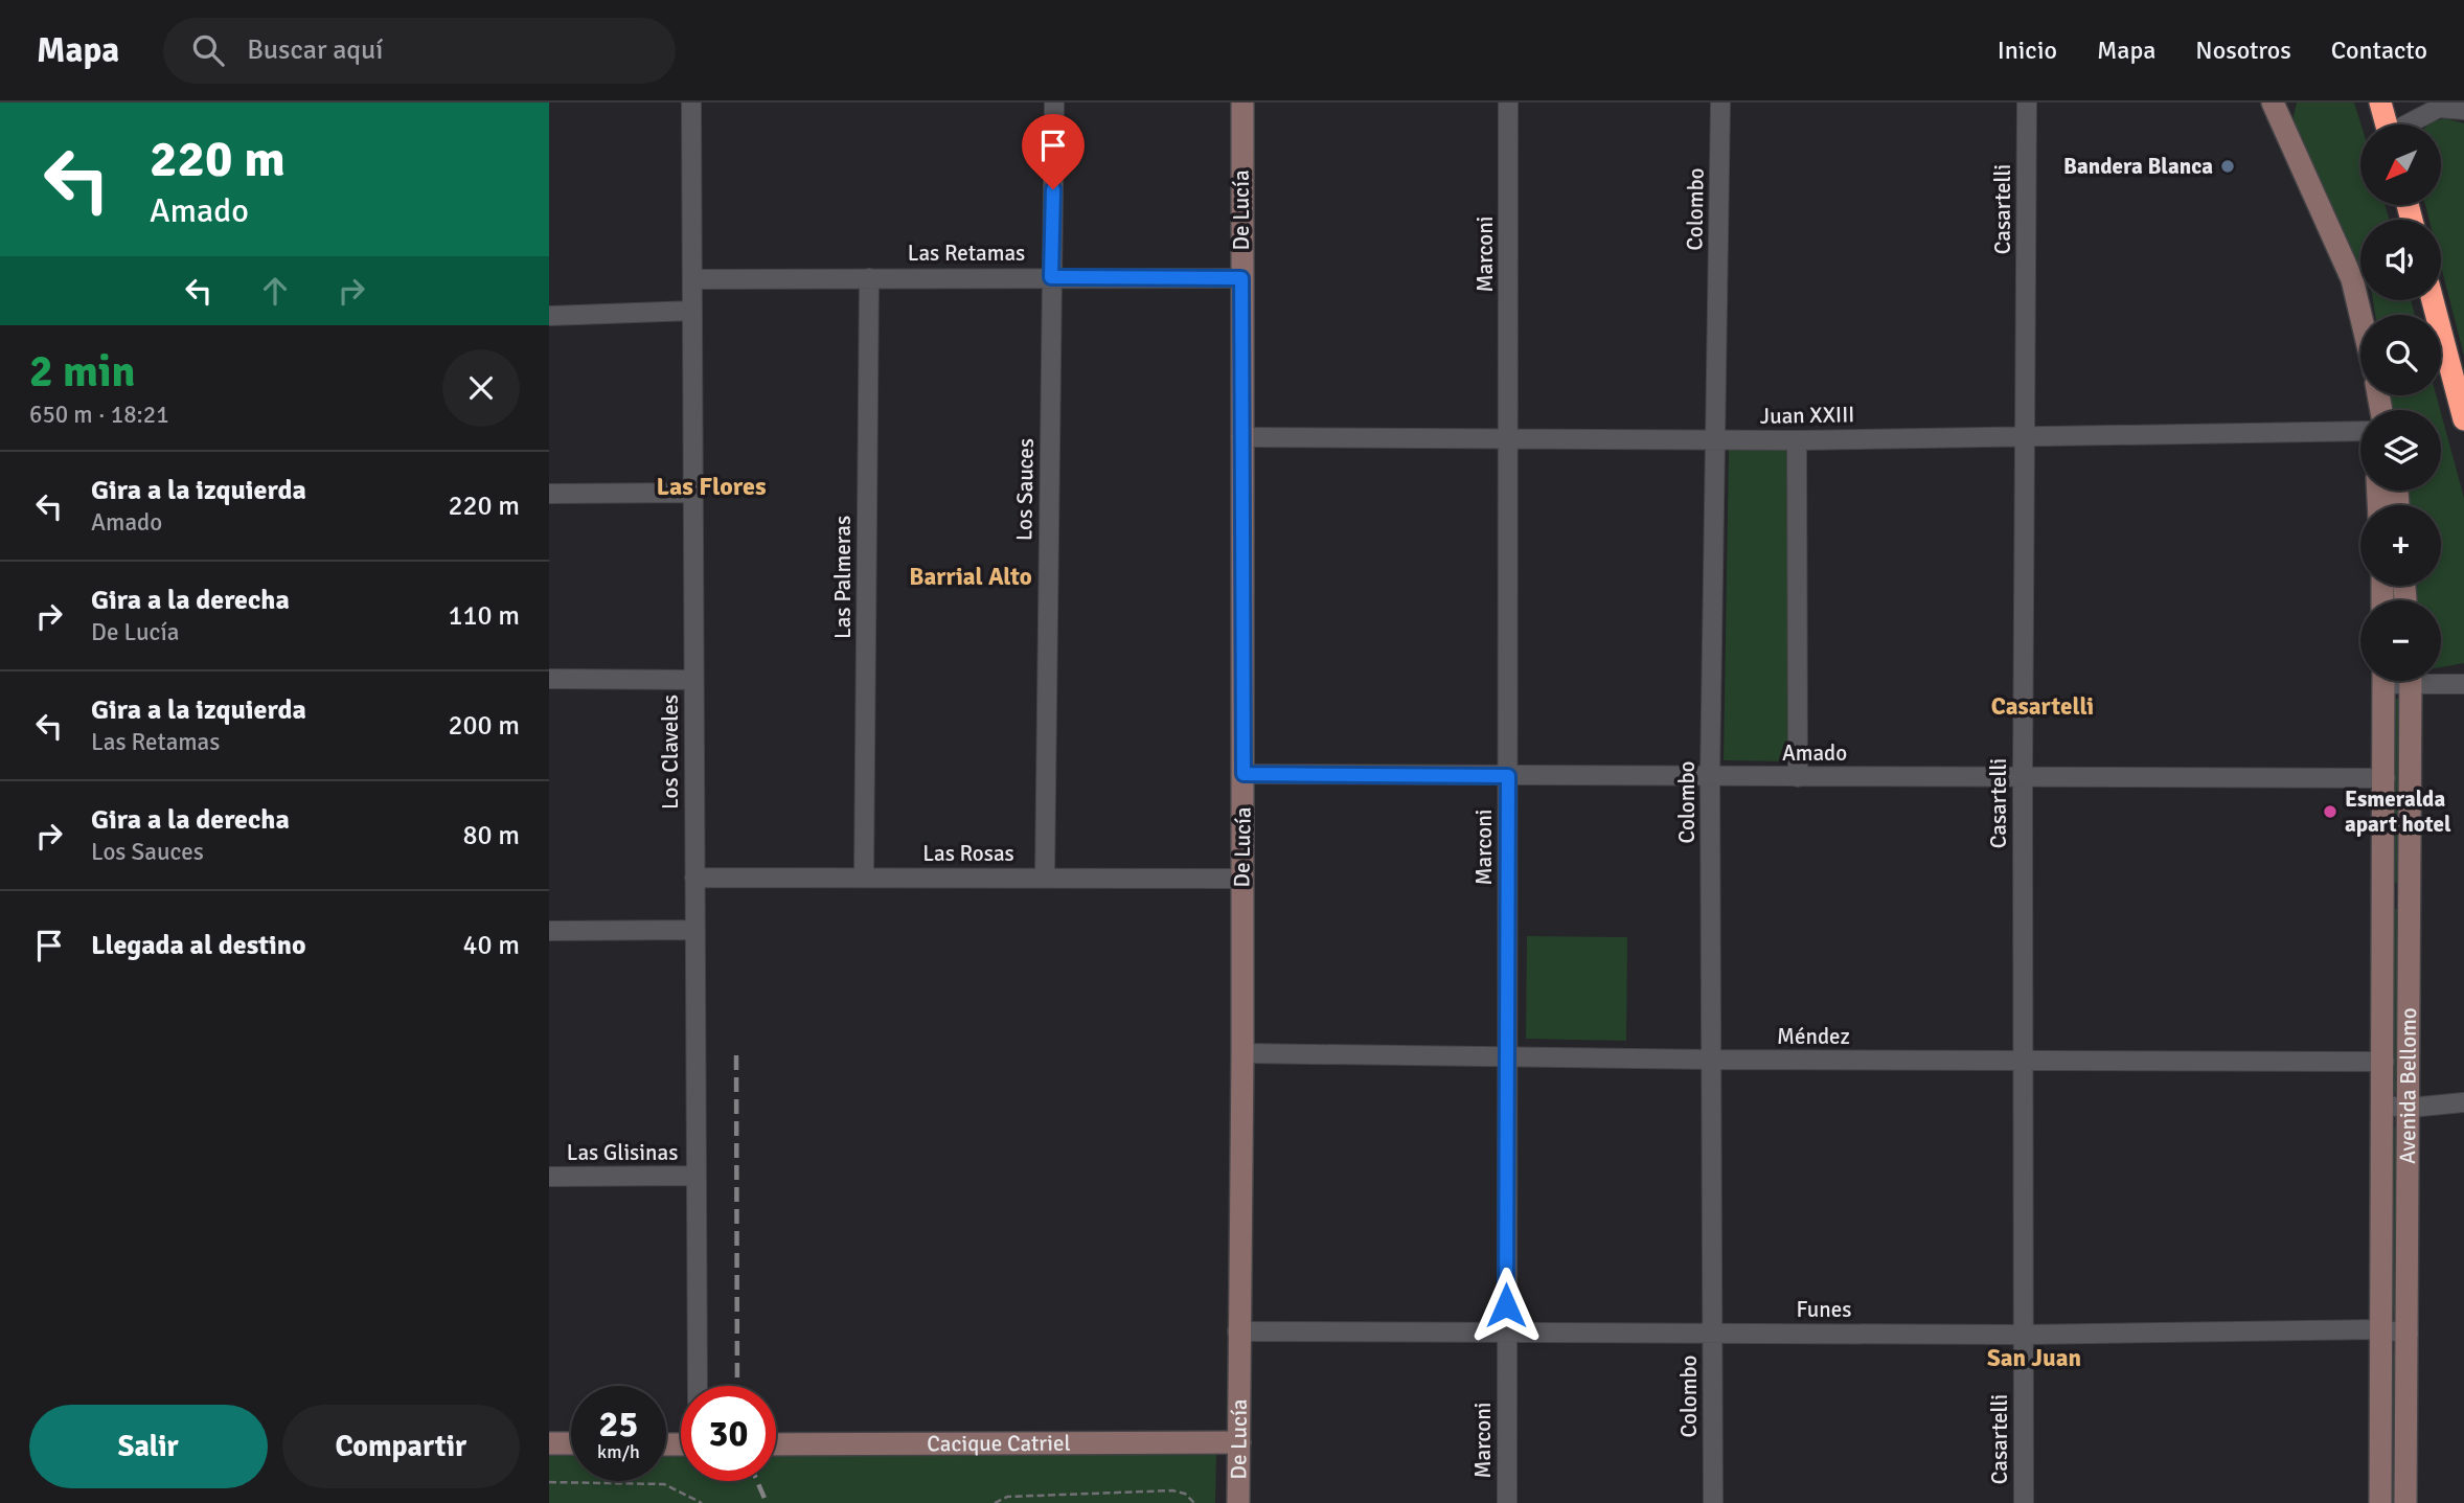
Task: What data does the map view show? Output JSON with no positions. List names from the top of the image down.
{
  "streets": {
    "street": [
      "Colombo",
      "Casartelli",
      "De Lucía",
      "Las Retamas",
      "Marconi",
      "Juan XXIII",
      "Los Sauces",
      "Las Palmeras",
      "Los Claveles",
      "Amado",
      "Las Rosas",
      "Méndez",
      "Avenida Bellomo",
      "Las Glisinas",
      "Funes",
      "Cacique Catriel"
    ]
  },
  "crossings": [
    ["Colombo", "Juan XXIII"],
    ["Colombo", "Amado"],
    ["Colombo", "Méndez"],
    ["Colombo", "Funes"],
    ["Casartelli", "Juan XXIII"],
    ["Casartelli", "Amado"],
    ["Casartelli", "Méndez"],
    ["Casartelli", "Funes"],
    ["De Lucía", "Las Retamas"],
    ["De Lucía", "Juan XXIII"],
    ["De Lucía", "Amado"],
    ["De Lucía", "Las Rosas"],
    ["De Lucía", "Méndez"],
    ["De Lucía", "Funes"],
    ["De Lucía", "Cacique Catriel"],
    ["Las Retamas", "Los Sauces"],
    ["Las Retamas", "Las Palmeras"],
    ["Las Retamas", "Los Claveles"],
    ["Marconi", "Juan XXIII"],
    ["Marconi", "Amado"],
    ["Marconi", "Méndez"],
    ["Marconi", "Funes"],
    ["Los Sauces", "Las Rosas"],
    ["Las Palmeras", "Las Rosas"],
    ["Los Claveles", "Las Rosas"],
    ["Los Claveles", "Las Glisinas"],
    ["Amado", "Avenida Bellomo"],
    ["Méndez", "Avenida Bellomo"],
    ["Avenida Bellomo", "Funes"]
  ],
  "districts": [
    "Las Flores",
    "Barrial Alto",
    "Casartelli",
    "San Juan"
  ],
  "places": ["Bandera Blanca", "Esmeralda apart hotel"],
  "north": "bottom left",
  "page": {
    "header": "Mapa",
    "search": "Buscar aquí",
    "nav": [
      "Inicio",
      "Mapa",
      "Nosotros",
      "Contacto"
    ],
    "turn": ["220 m", "Amado"],
    "map_buttons": ["+", "−"],
    "heading": ["2 min", "650 m · 18:21"],
    "list": [
      {
        "name": "Gira a la izquierda",
        "note": "Amado",
        "value": "220 m"
      },
      {
        "name": "Gira a la derecha",
        "note": "De Lucía",
        "value": "110 m"
      },
      {
        "name": "Gira a la izquierda",
        "note": "Las Retamas",
        "value": "200 m"
      },
      {
        "name": "Gira a la derecha",
        "note": "Los Sauces",
        "value": "80 m"
      },
      {
        "name": "Llegada al destino",
        "value": "40 m"
      }
    ],
    "speed": "25 km/h",
    "limit": "30",
    "buttons": ["Salir", "Compartir"]
  }
}
